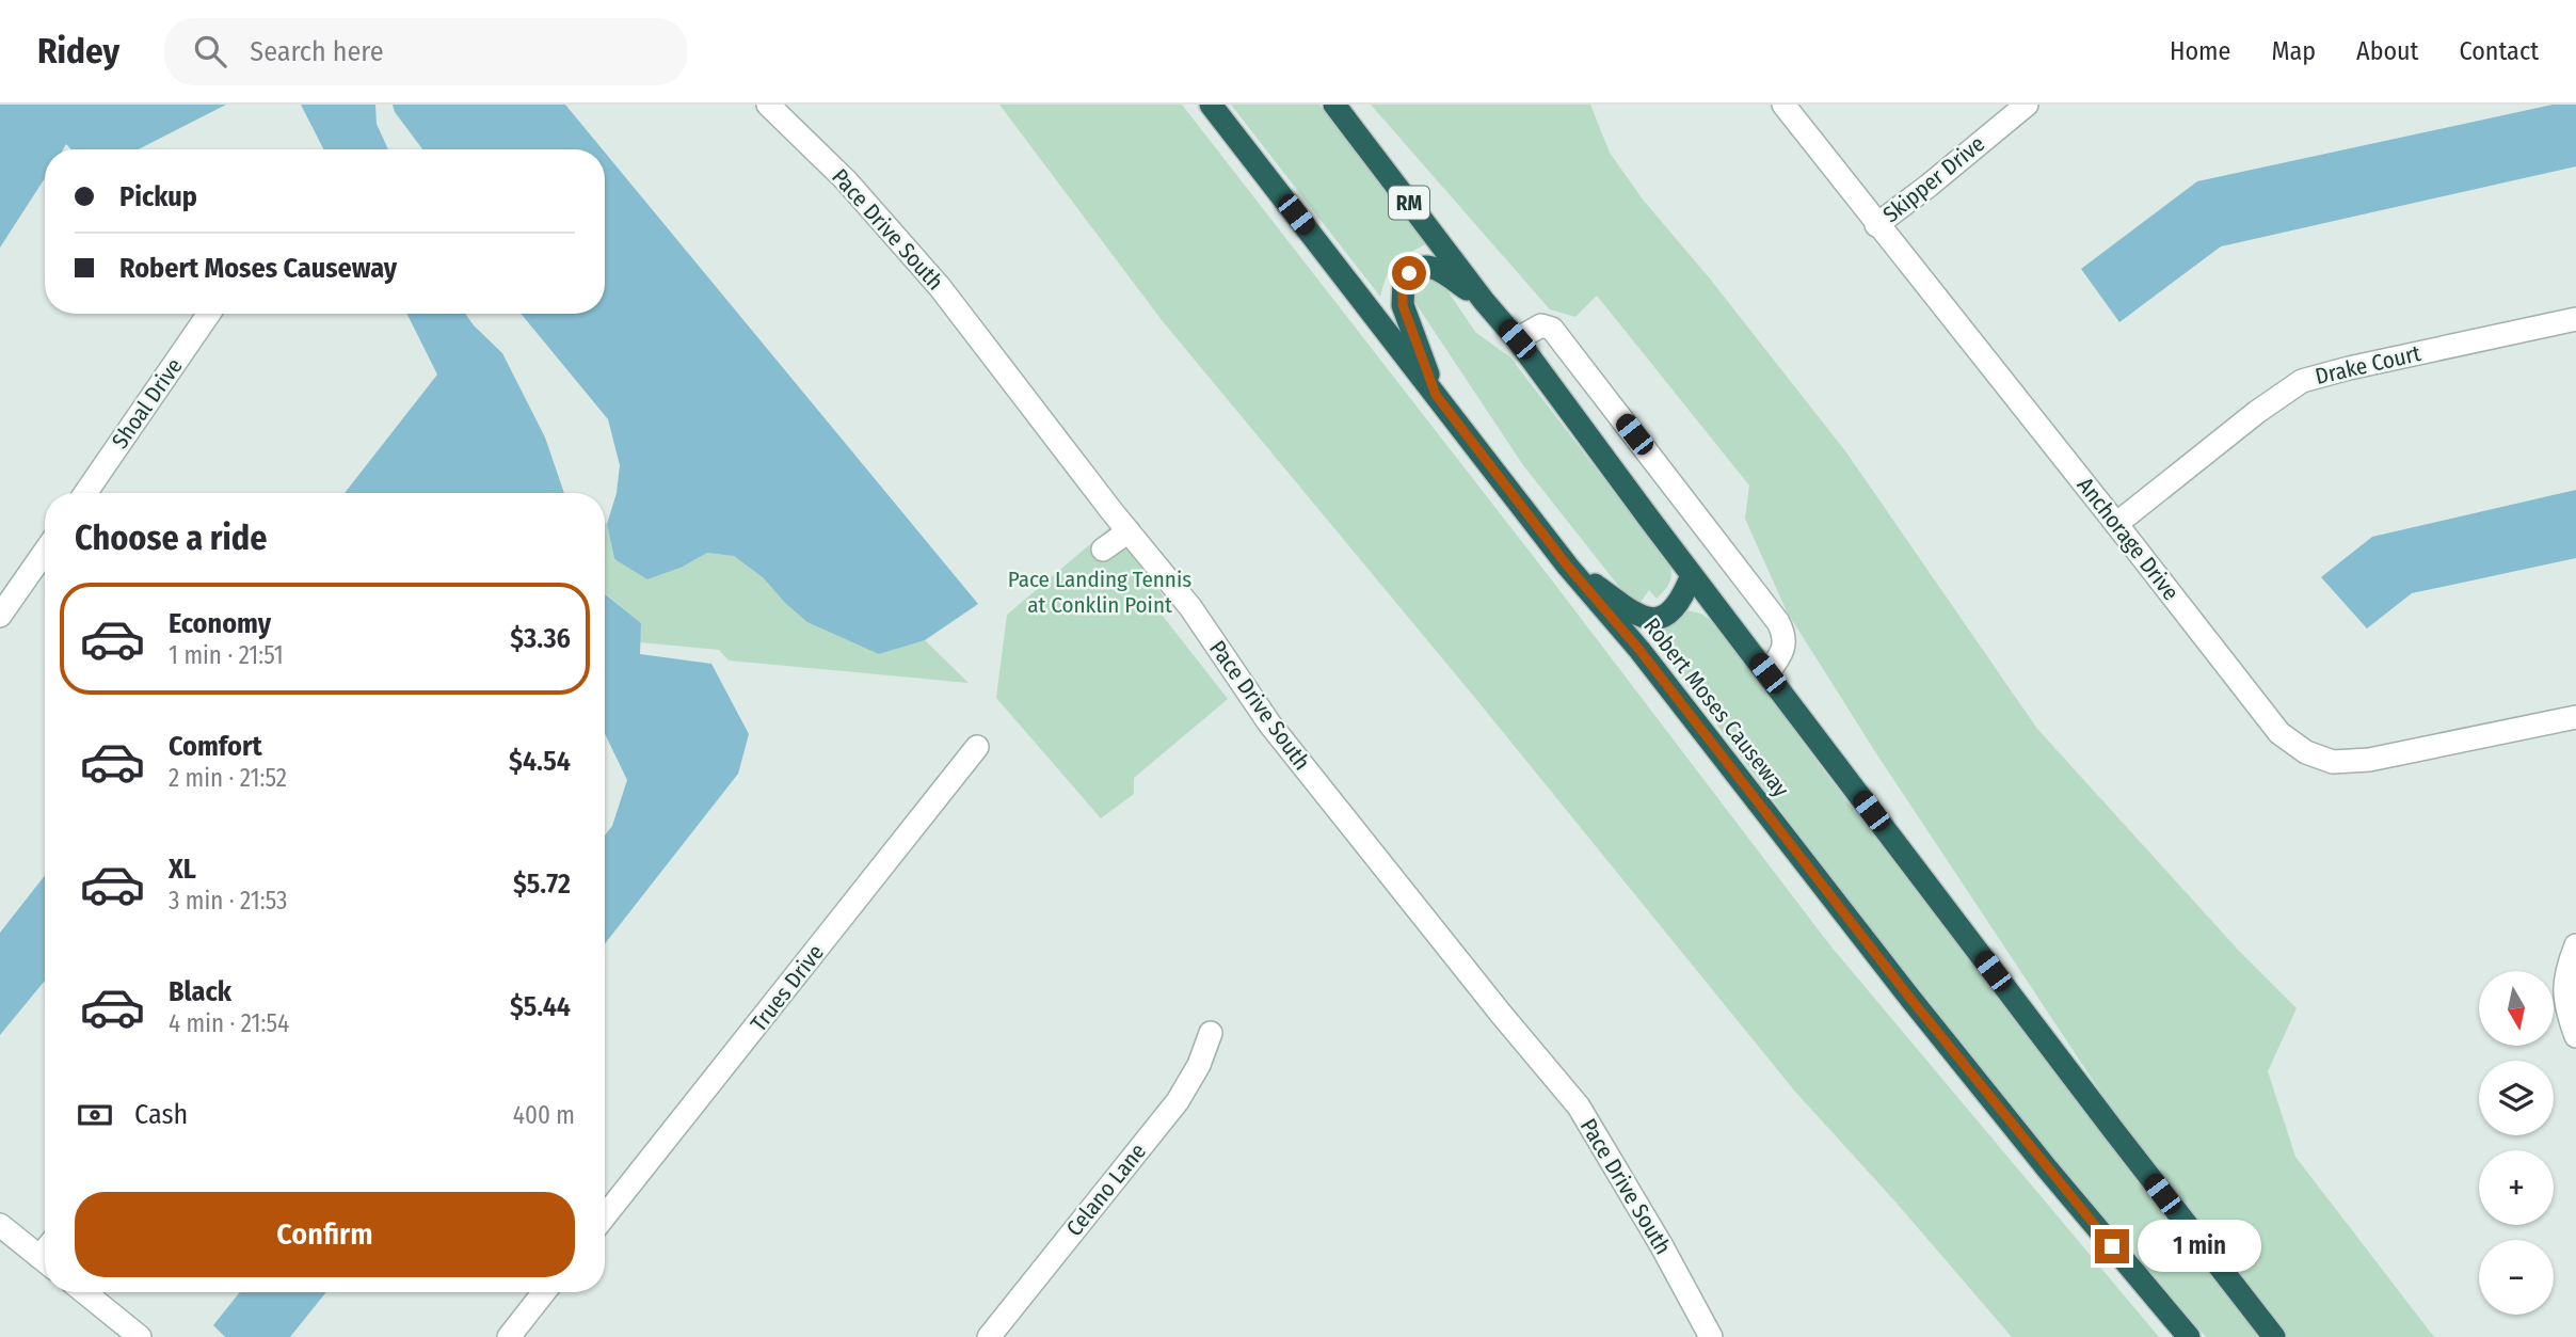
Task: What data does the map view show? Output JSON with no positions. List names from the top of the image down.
{
  "streets": {
    "highway": ["RM", "Robert Moses Causeway"],
    "street": [
      "Skipper Drive",
      "Pace Drive South",
      "Drake Court",
      "Shoal Drive",
      "Anchorage Drive",
      "Trues Drive",
      "Celano Lane"
    ]
  },
  "crossings": [
    ["Skipper Drive", "Anchorage Drive"],
    ["Drake Court", "Anchorage Drive"]
  ],
  "parks": ["Pace Landing Tennis at Conklin Point"],
  "north": "bottom",
  "page": {
    "header": "Ridey",
    "search": "Search here",
    "nav": [
      "Home",
      "Map",
      "About",
      "Contact"
    ],
    "banner": ["Pickup", "Robert Moses Causeway"],
    "heading": "Choose a ride",
    "list": [
      {
        "name": "Economy",
        "note": "1 min · 21:51",
        "value": "$3.36"
      },
      {
        "name": "Comfort",
        "note": "2 min · 21:52",
        "value": "$4.54"
      },
      {
        "name": "XL",
        "note": "3 min · 21:53",
        "value": "$5.72"
      },
      {
        "name": "Black",
        "note": "4 min · 21:54",
        "value": "$5.44"
      }
    ],
    "map_buttons": ["+", "−"],
    "pay": ["Cash", "400 m"],
    "buttons": "Confirm",
    "bubble": "1 min"
  }
}
